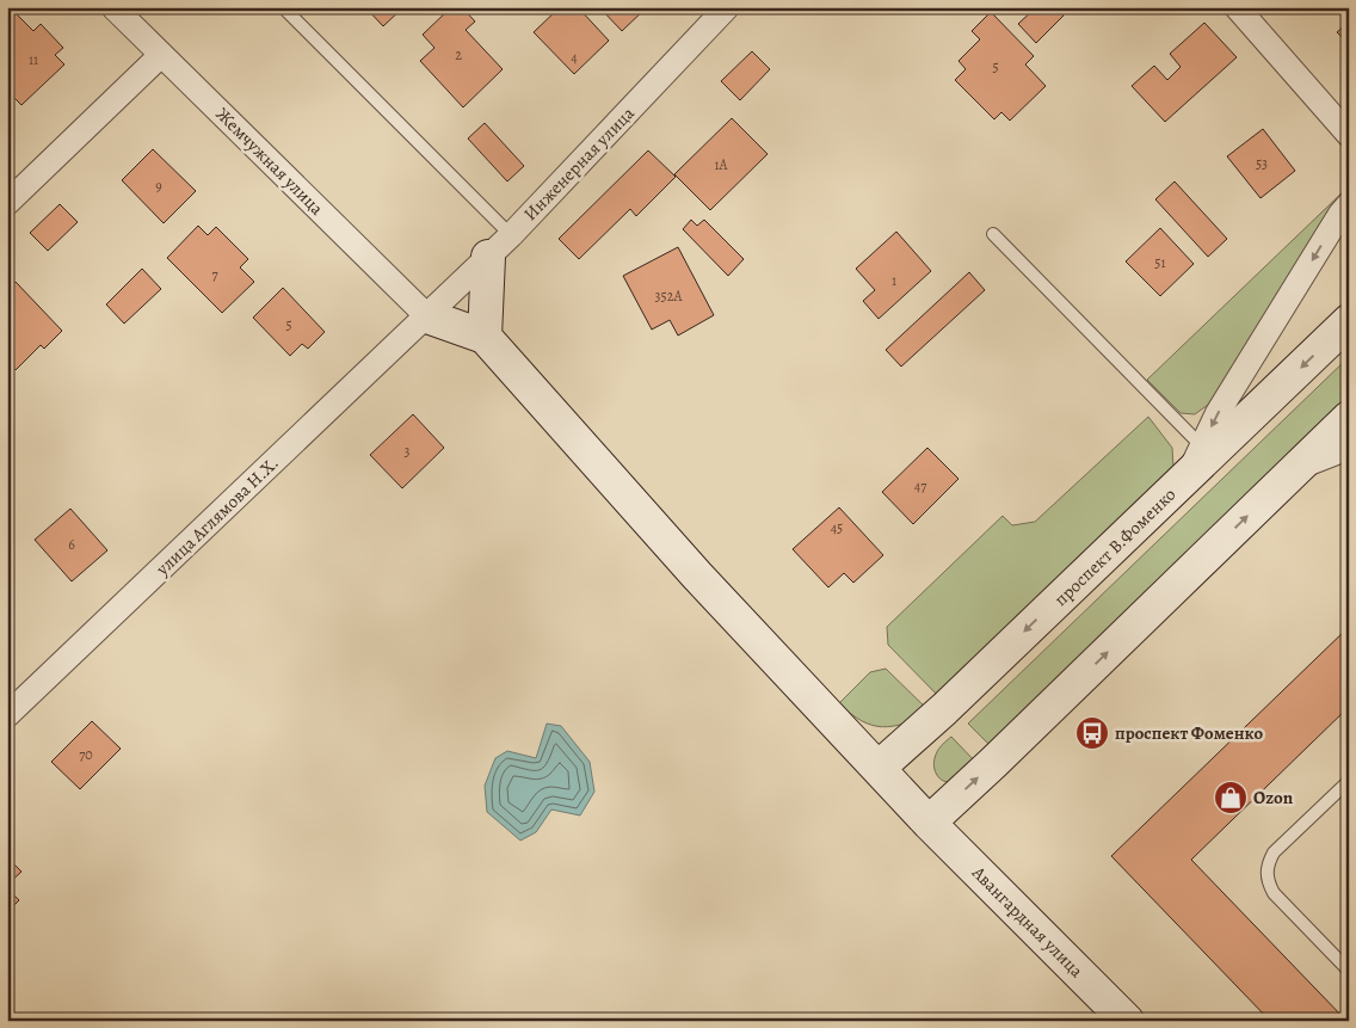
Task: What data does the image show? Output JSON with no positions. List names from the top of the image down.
{
  "streets": {
    "main road": ["проспект В.Фоменко", "Авангардная улица"],
    "street": ["Жемчужная улица", "Инженерная улица", "улица Аглямова Н.Х."]
  },
  "crossings": [
    ["Жемчужная улица", "Инженерная улица"],
    ["Жемчужная улица", "улица Аглямова Н.Х."],
    ["Инженерная улица", "улица Аглямова Н.Х."],
    ["проспект В.Фоменко", "Авангардная улица"]
  ],
  "places": {
    "bus stop": ["проспект Фоменко"],
    "shop": ["Ozon"]
  },
  "house_numbers": [
    "2",
    "4",
    "11",
    "5",
    "53",
    "1А",
    "9",
    "51",
    "7",
    "1",
    "352А",
    "5",
    "3",
    "47",
    "45",
    "6",
    "70"
  ]
}
